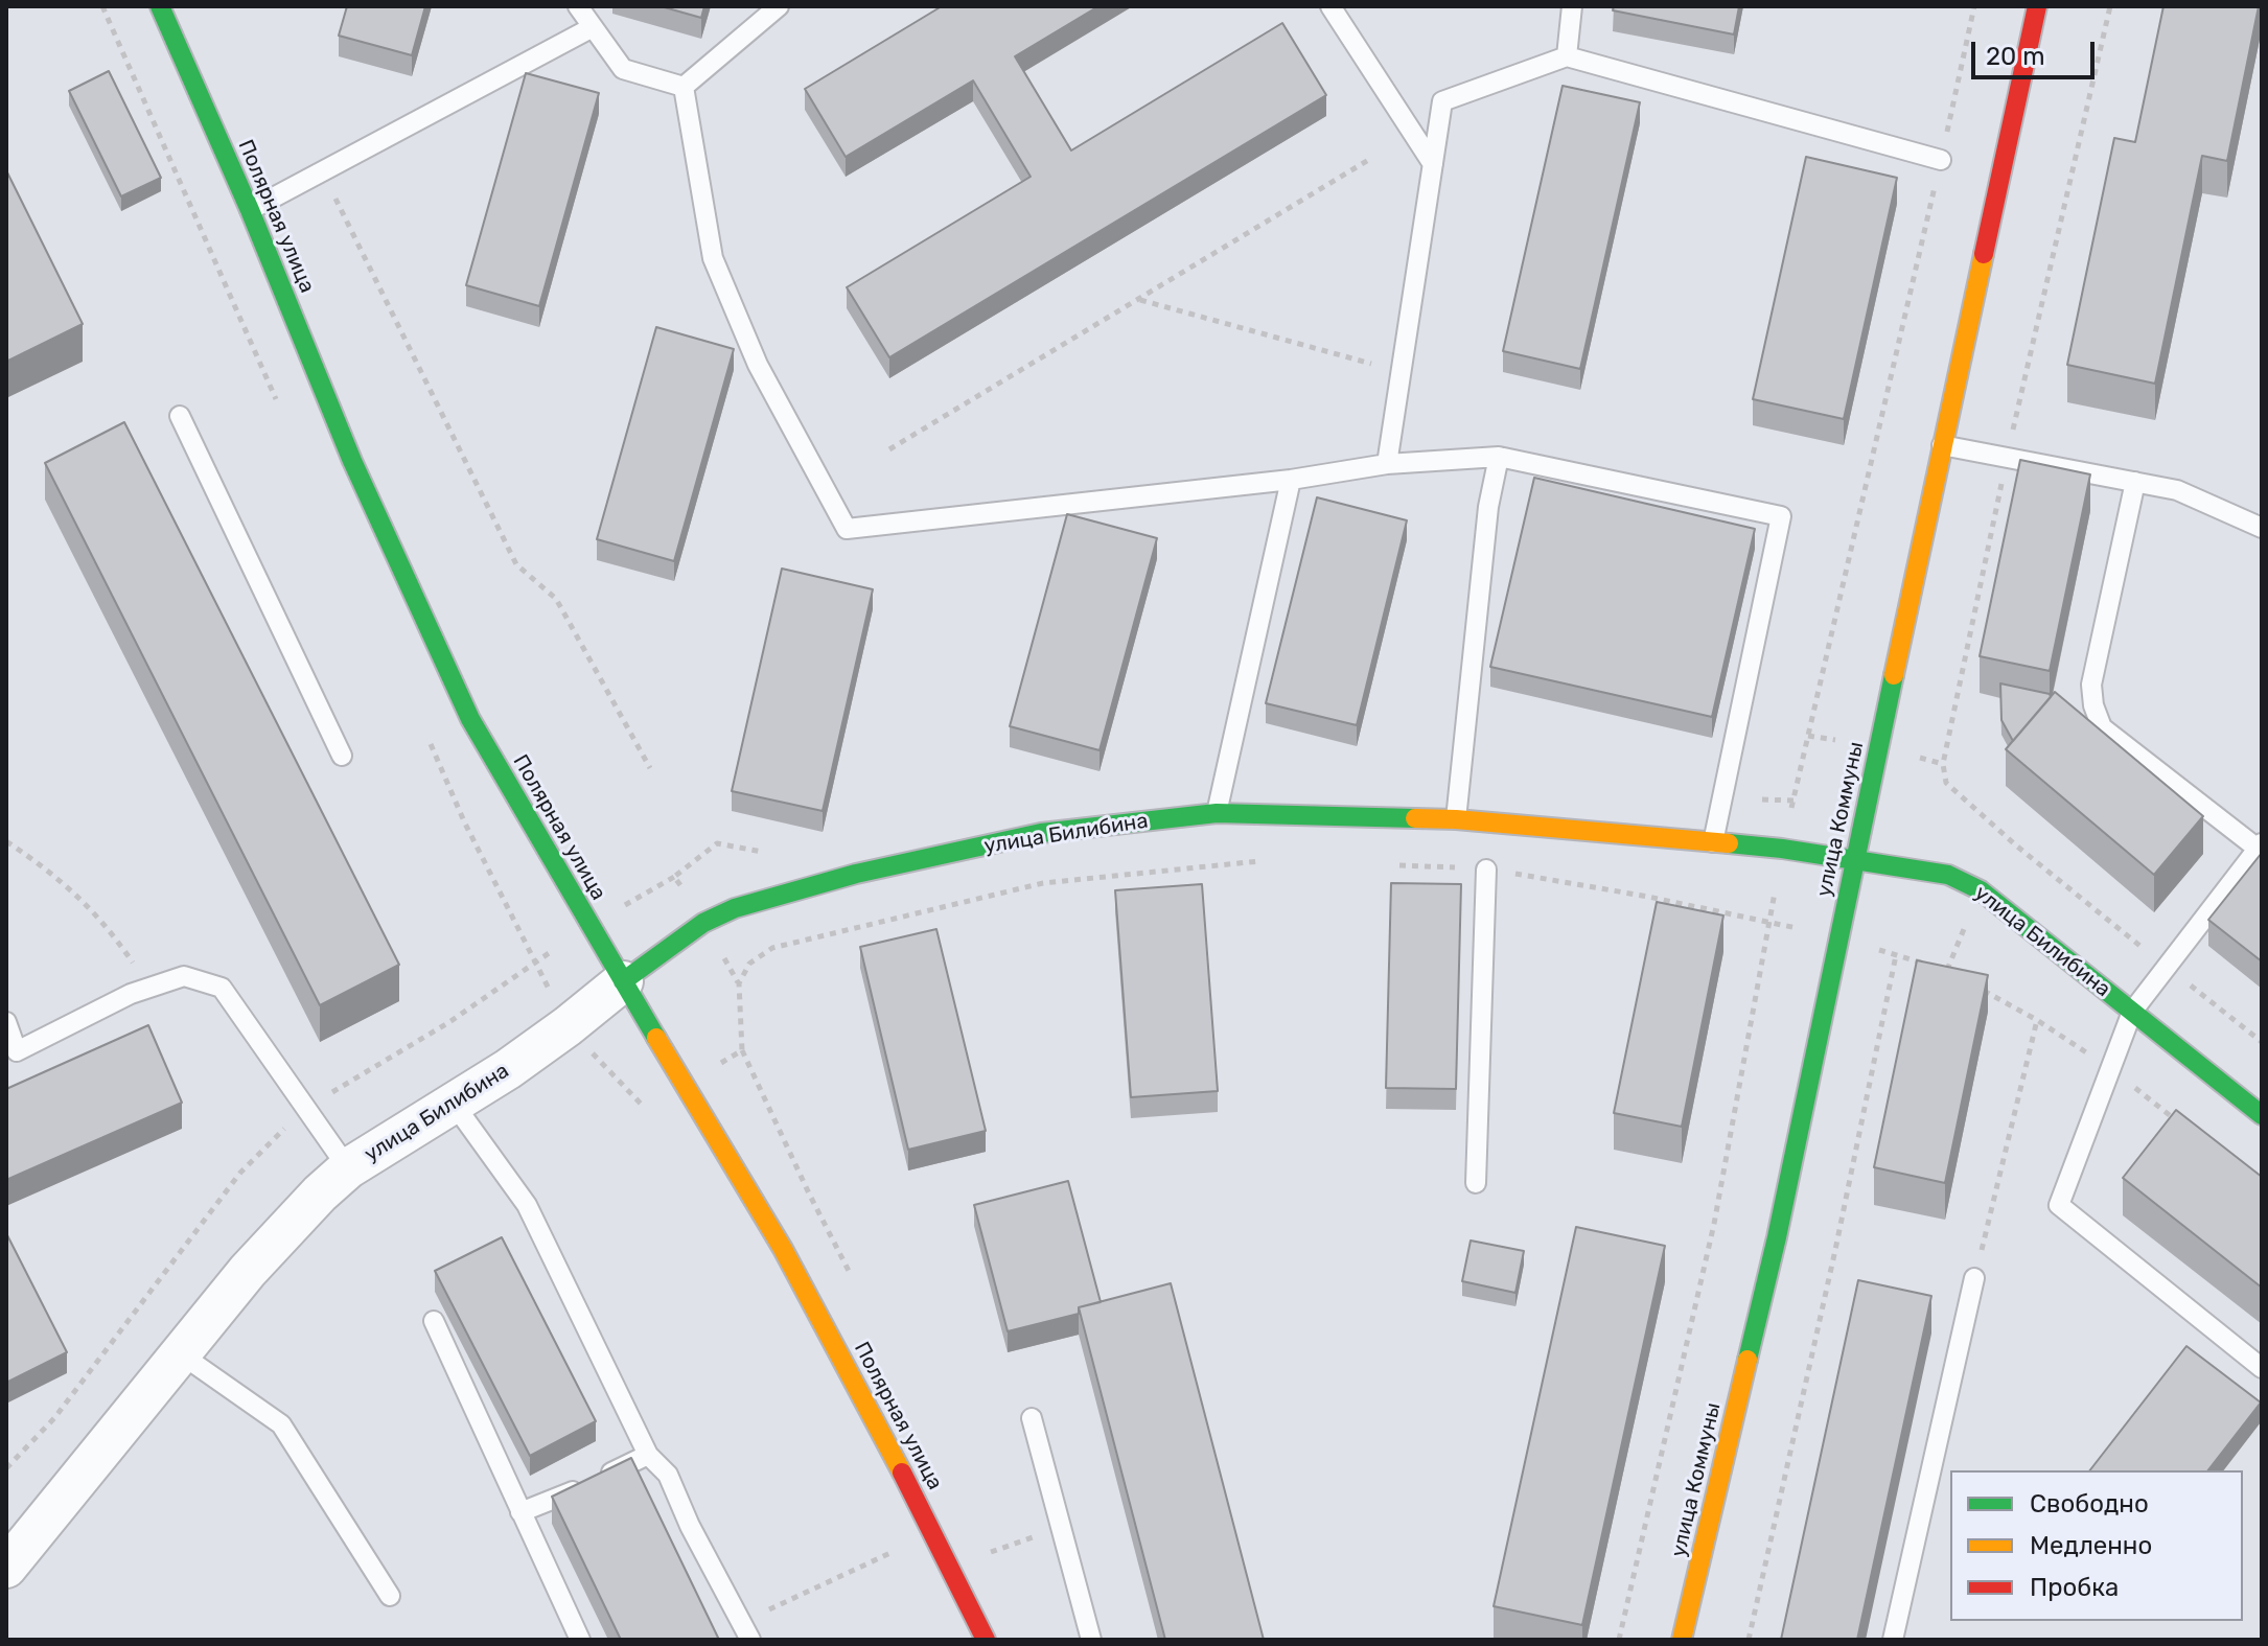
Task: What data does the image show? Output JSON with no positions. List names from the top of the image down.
{
  "streets": {
    "street": ["Полярная улица", "улица Коммуны", "улица Билибина"]
  },
  "crossings": [
    ["Полярная улица", "улица Билибина"],
    ["улица Коммуны", "улица Билибина"]
  ],
  "legend": ["Свободно", "Медленно", "Пробка"],
  "scale_bar": "20 m"
}
